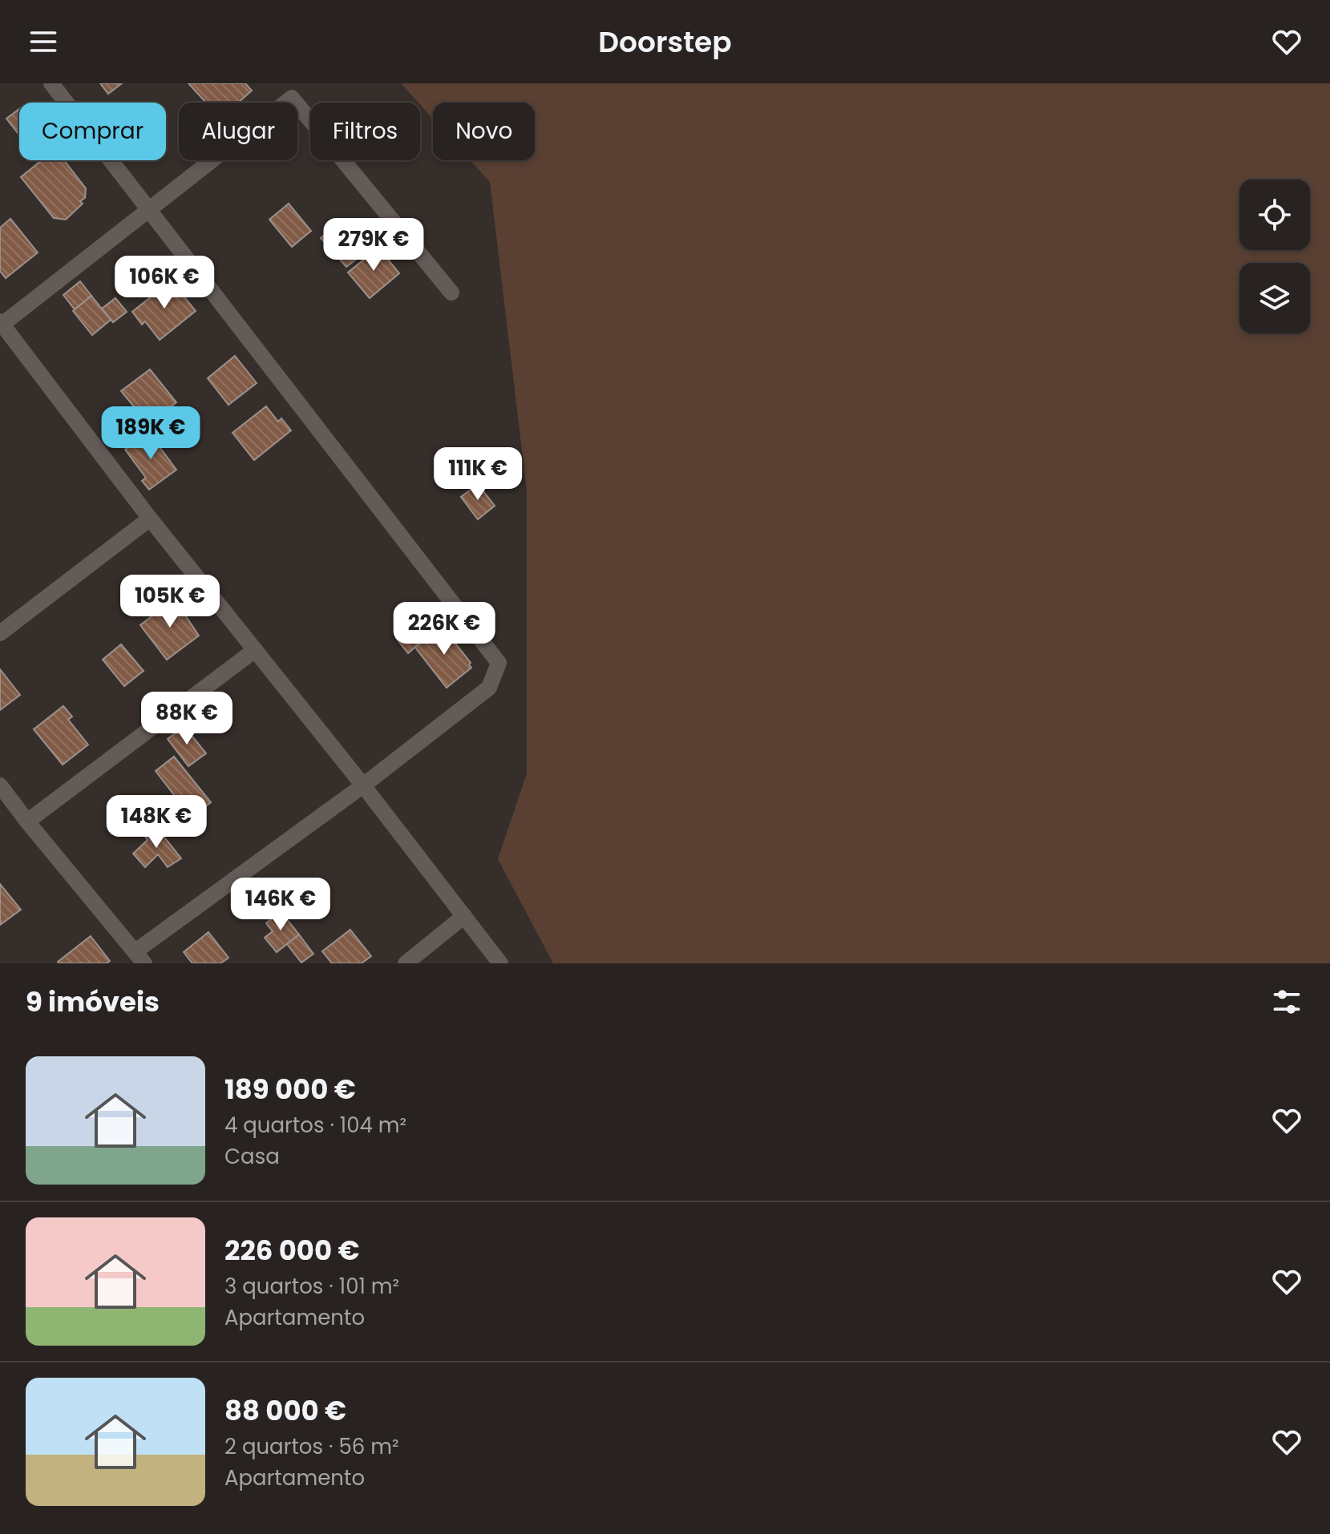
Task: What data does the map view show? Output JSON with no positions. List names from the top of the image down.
{
  "page": {
    "header": "Doorstep",
    "chip": [
      "Comprar",
      "Alugar",
      "Filtros",
      "Novo"
    ],
    "price": [
      "279K €",
      "106K €",
      "189K €",
      "111K €",
      "105K €",
      "226K €",
      "88K €",
      "148K €",
      "146K €"
    ],
    "heading": "9 imóveis",
    "list": [
      {
        "name": "189 000 €",
        "note": "4 quartos · 104 m² · Casa"
      },
      {
        "name": "226 000 €",
        "note": "3 quartos · 101 m² · Apartamento"
      },
      {
        "name": "88 000 €",
        "note": "2 quartos · 56 m² · Apartamento"
      }
    ]
  }
}
